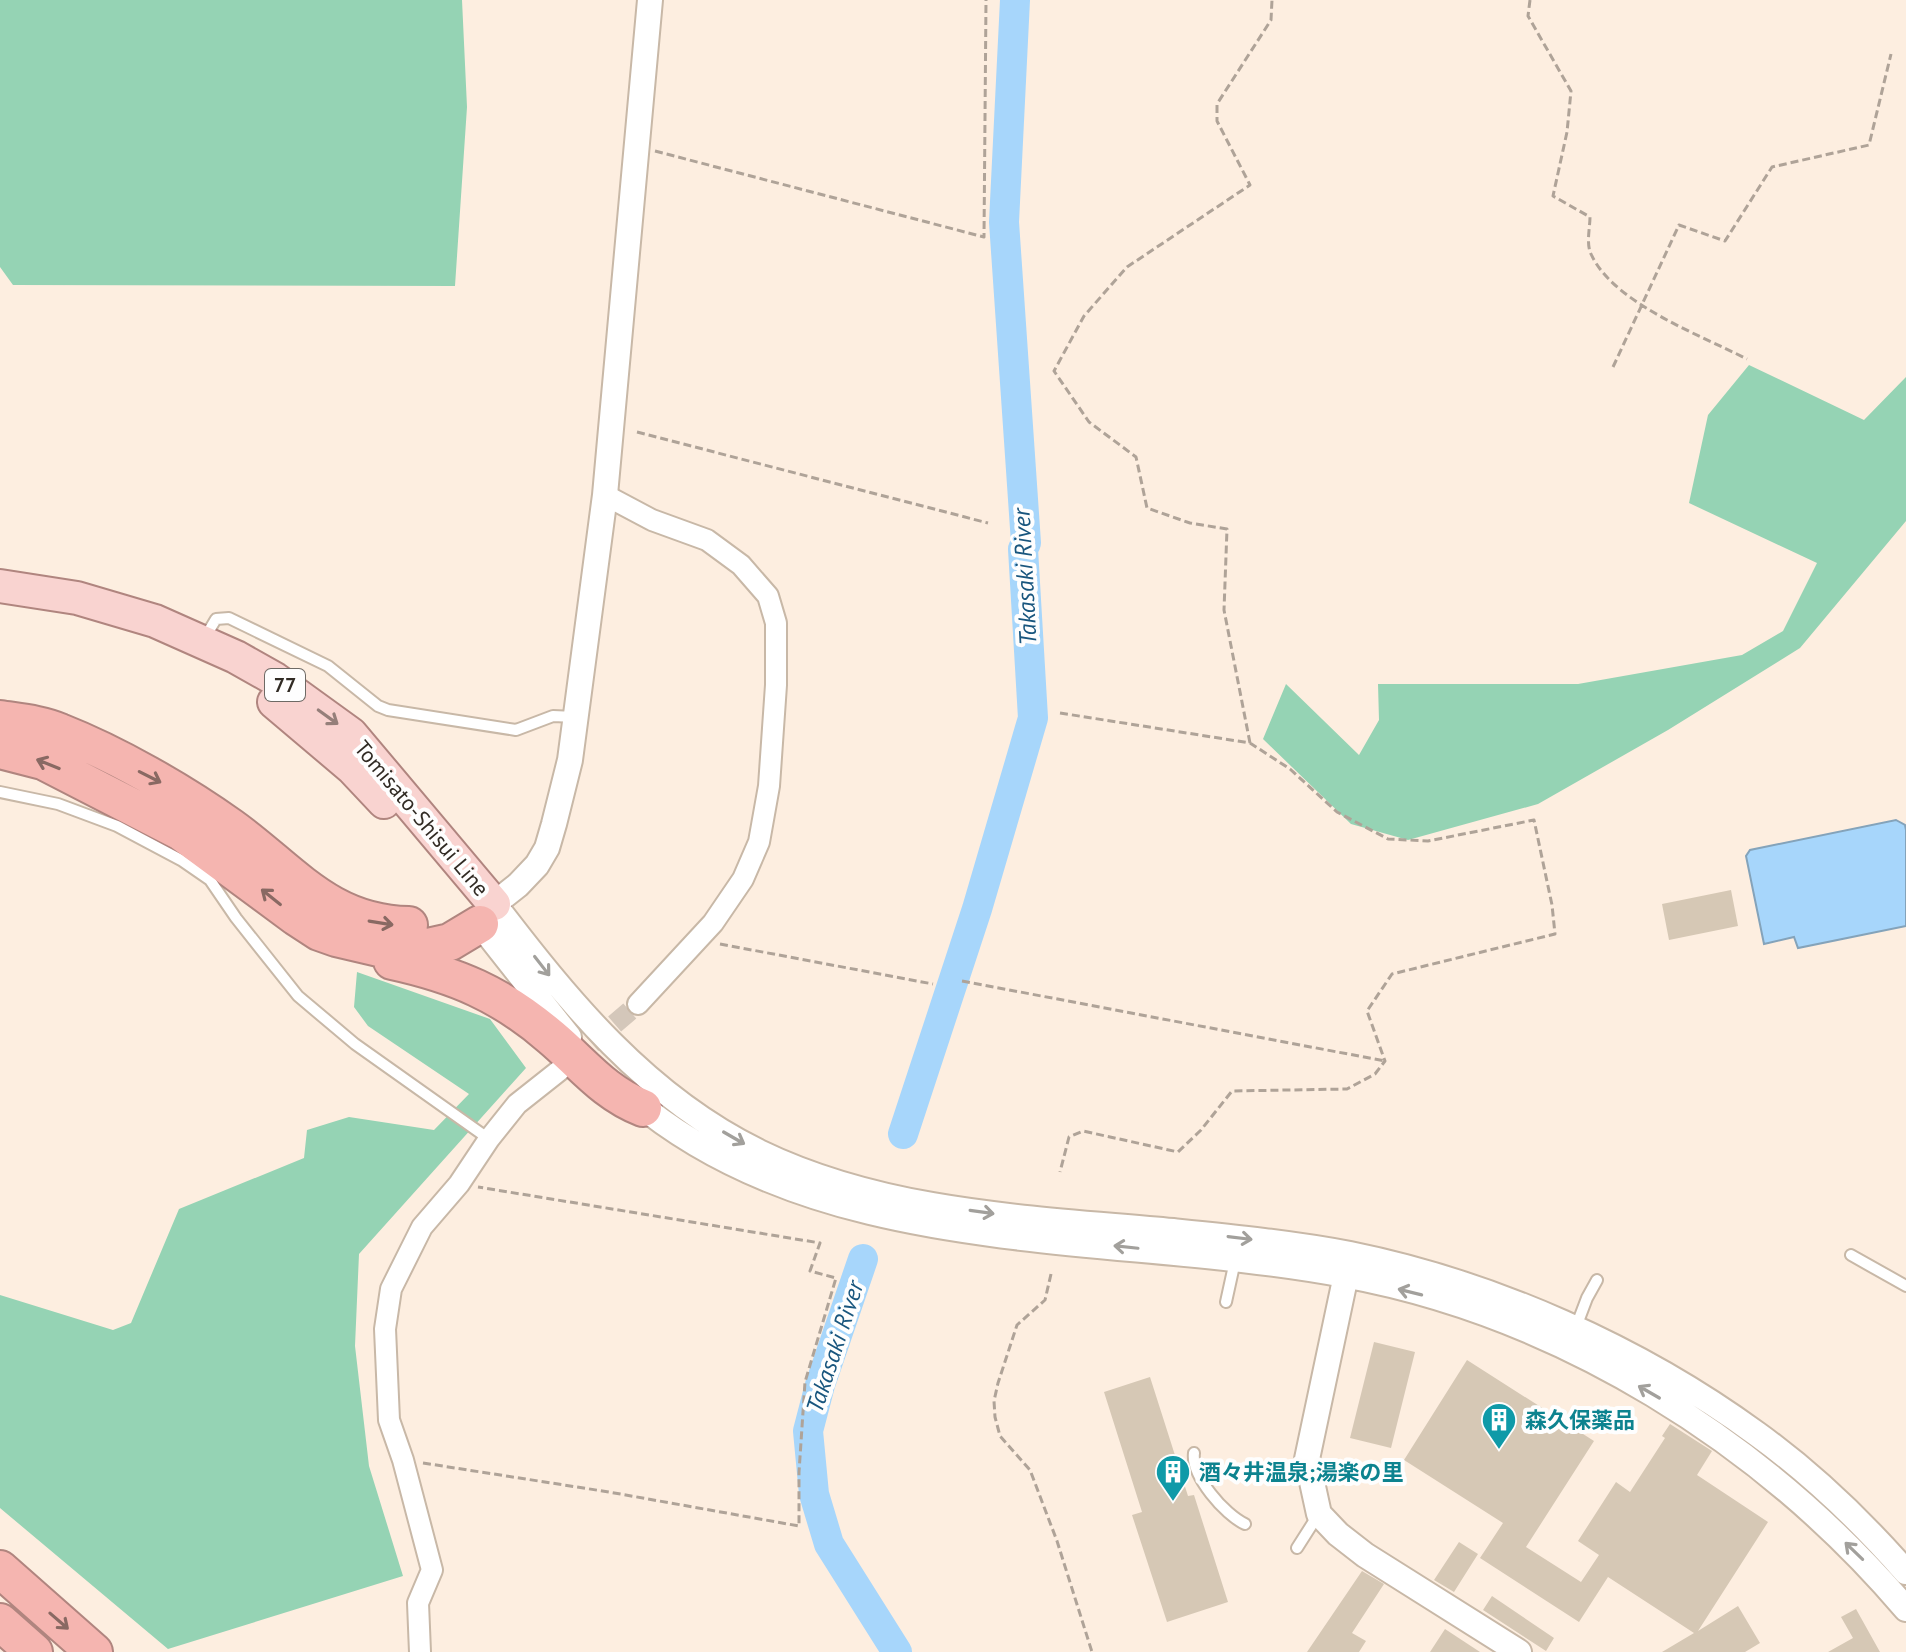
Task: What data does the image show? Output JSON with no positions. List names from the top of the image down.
{
  "streets": {
    "main road": ["77", "Tomisato-Shisui Line"]
  },
  "water": ["Takasaki River"],
  "places": {
    "building": ["森久保薬品", "酒々井温泉;湯楽の里"]
  }
}
